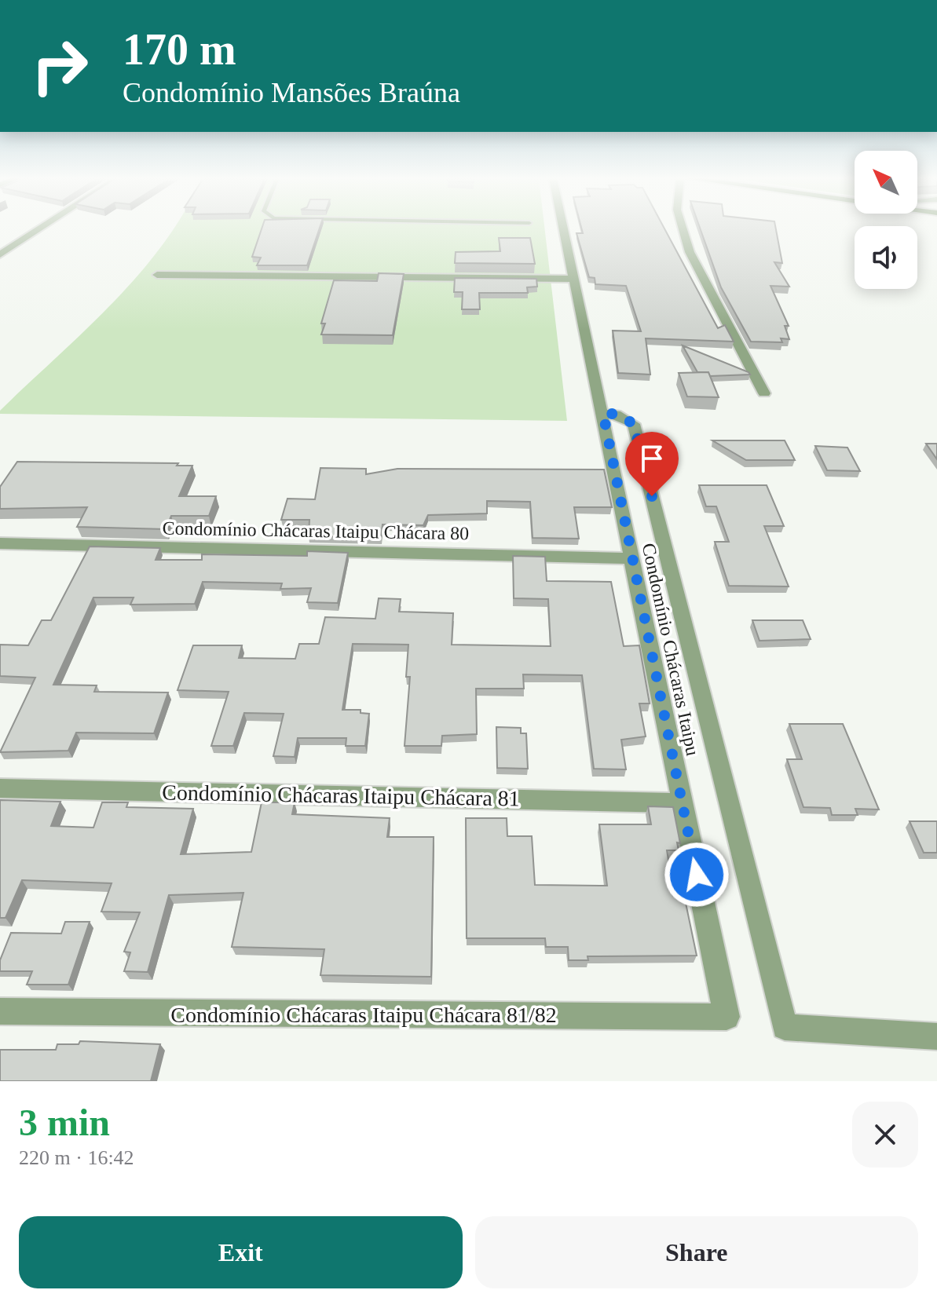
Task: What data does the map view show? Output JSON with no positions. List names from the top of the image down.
{
  "streets": {
    "street": [
      "Condomínio Chácaras Itaipu Chácara 80",
      "Condomínio Chácaras Itaipu",
      "Condomínio Chácaras Itaipu Chácara 81",
      "Condomínio Chácaras Itaipu Chácara 81/82"
    ]
  },
  "crossings": [
    ["Condomínio Chácaras Itaipu Chácara 80", "Condomínio Chácaras Itaipu"],
    ["Condomínio Chácaras Itaipu", "Condomínio Chácaras Itaipu Chácara 81"],
    ["Condomínio Chácaras Itaipu", "Condomínio Chácaras Itaipu Chácara 81/82"]
  ],
  "north": "top left",
  "page": {
    "turn": ["170 m", "Condomínio Mansões Braúna"],
    "heading": ["3 min", "220 m · 16:42"],
    "buttons": ["Exit", "Share"]
  }
}
